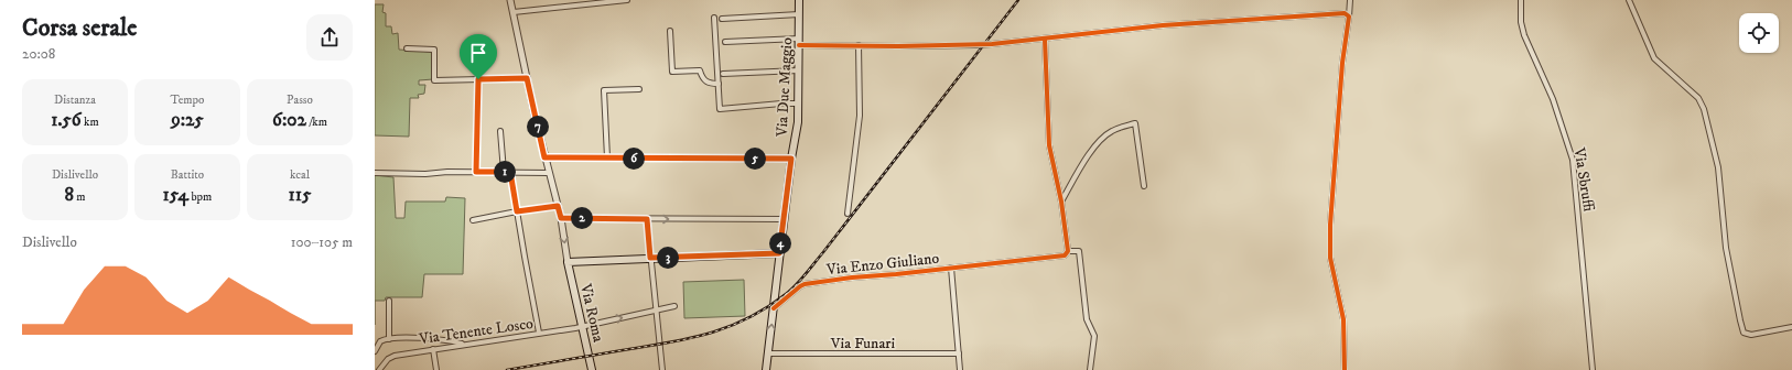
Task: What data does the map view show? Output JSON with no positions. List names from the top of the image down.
{
  "streets": {
    "main road": ["Via Due Maggio", "Via Roma"],
    "street": [
      "Via Sbruffi",
      "Via Enzo Giuliano",
      "Via Tenente Losco",
      "Via Funari"
    ]
  },
  "crossings": [
    ["Via Due Maggio", "Via Enzo Giuliano"],
    ["Via Due Maggio", "Via Funari"],
    ["Via Enzo Giuliano", "Via Funari"],
    ["Via Roma", "Via Tenente Losco"]
  ],
  "page": {
    "heading": ["Corsa serale", "20:08"],
    "stats": [
      ["Distanza", "1.56 km"],
      ["Tempo", "9:25"],
      ["Passo", "6:02 /km"],
      ["Dislivello", "8 m"],
      ["Battito", "154 bpm"],
      ["kcal", "115"]
    ],
    "pins": [
      "7",
      "5",
      "6",
      "1",
      "2",
      "4",
      "3"
    ],
    "chart": ["Dislivello", "100–105 m"]
  }
}
